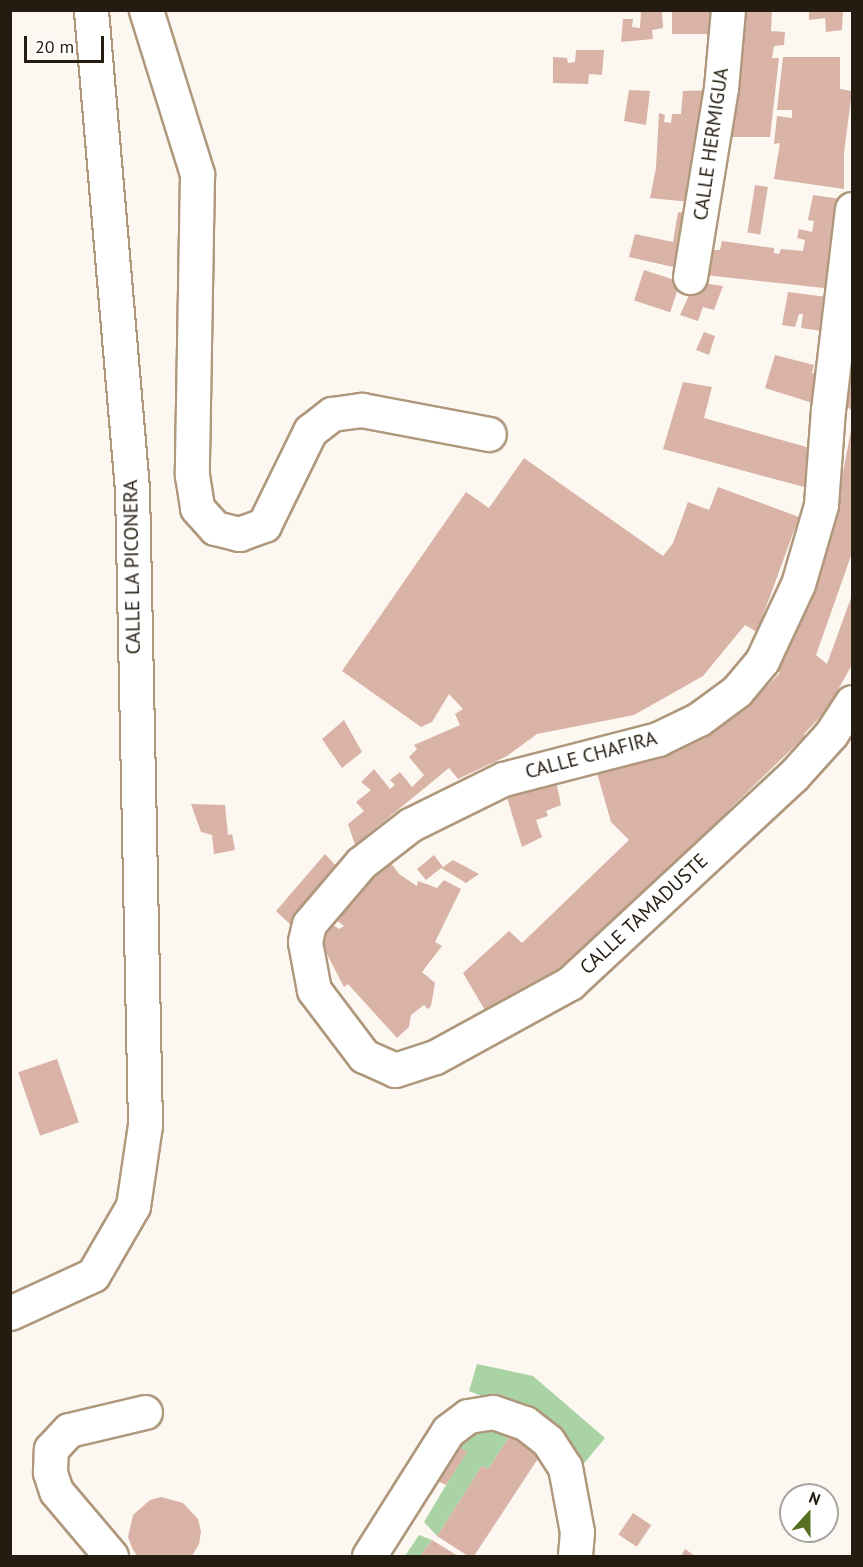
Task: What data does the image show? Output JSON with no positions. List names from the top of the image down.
{
  "streets": {
    "street": [
      "CALLE HERMIGUA",
      "CALLE LA PICONERA",
      "CALLE CHAFIRA",
      "CALLE TAMADUSTE"
    ]
  },
  "crossings": [
    ["CALLE CHAFIRA", "CALLE TAMADUSTE"]
  ],
  "scale_bar": "20 m",
  "north": "top"
}
